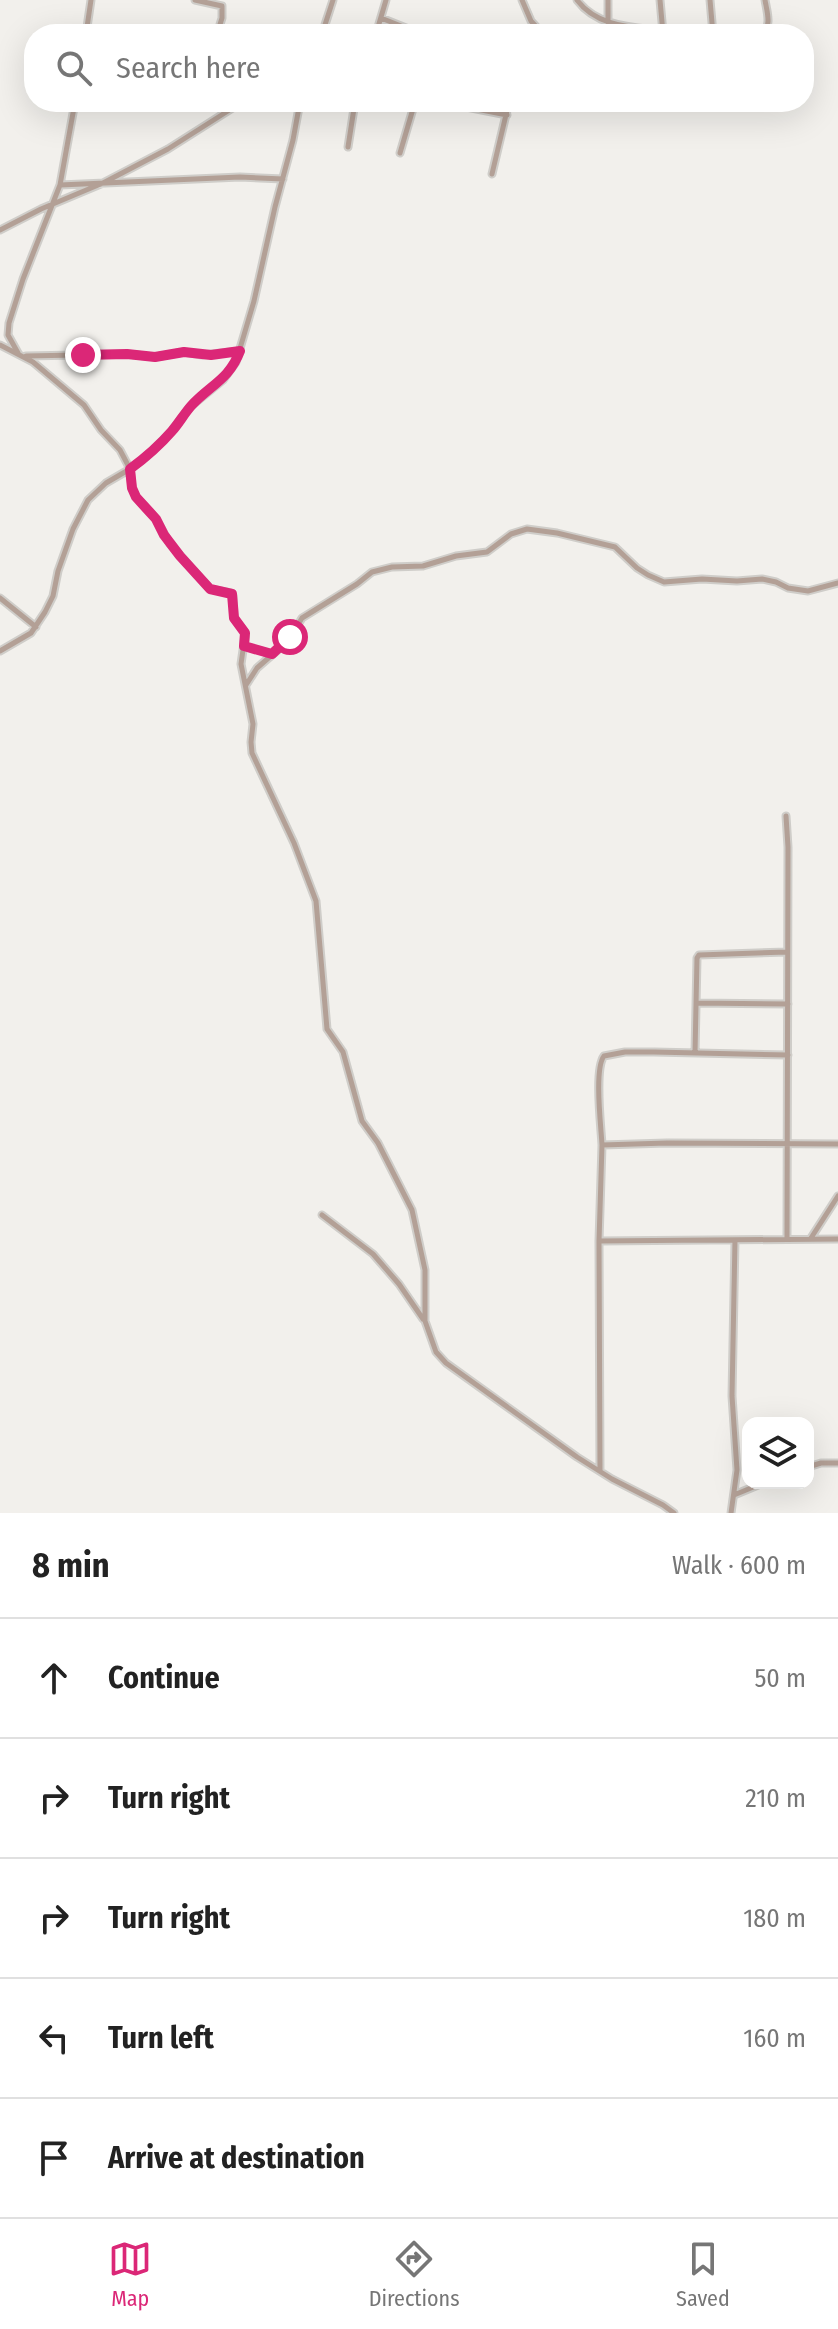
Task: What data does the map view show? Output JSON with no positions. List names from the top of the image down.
{
  "page": {
    "search": "Search here",
    "heading": ["8 min", "Walk · 600 m"],
    "list": [
      ["Continue", "50 m"],
      ["Turn right", "210 m"],
      ["Turn right", "180 m"],
      ["Turn left", "160 m"],
      "Arrive at destination"
    ],
    "nav": ["Map", "Directions", "Saved"]
  }
}
